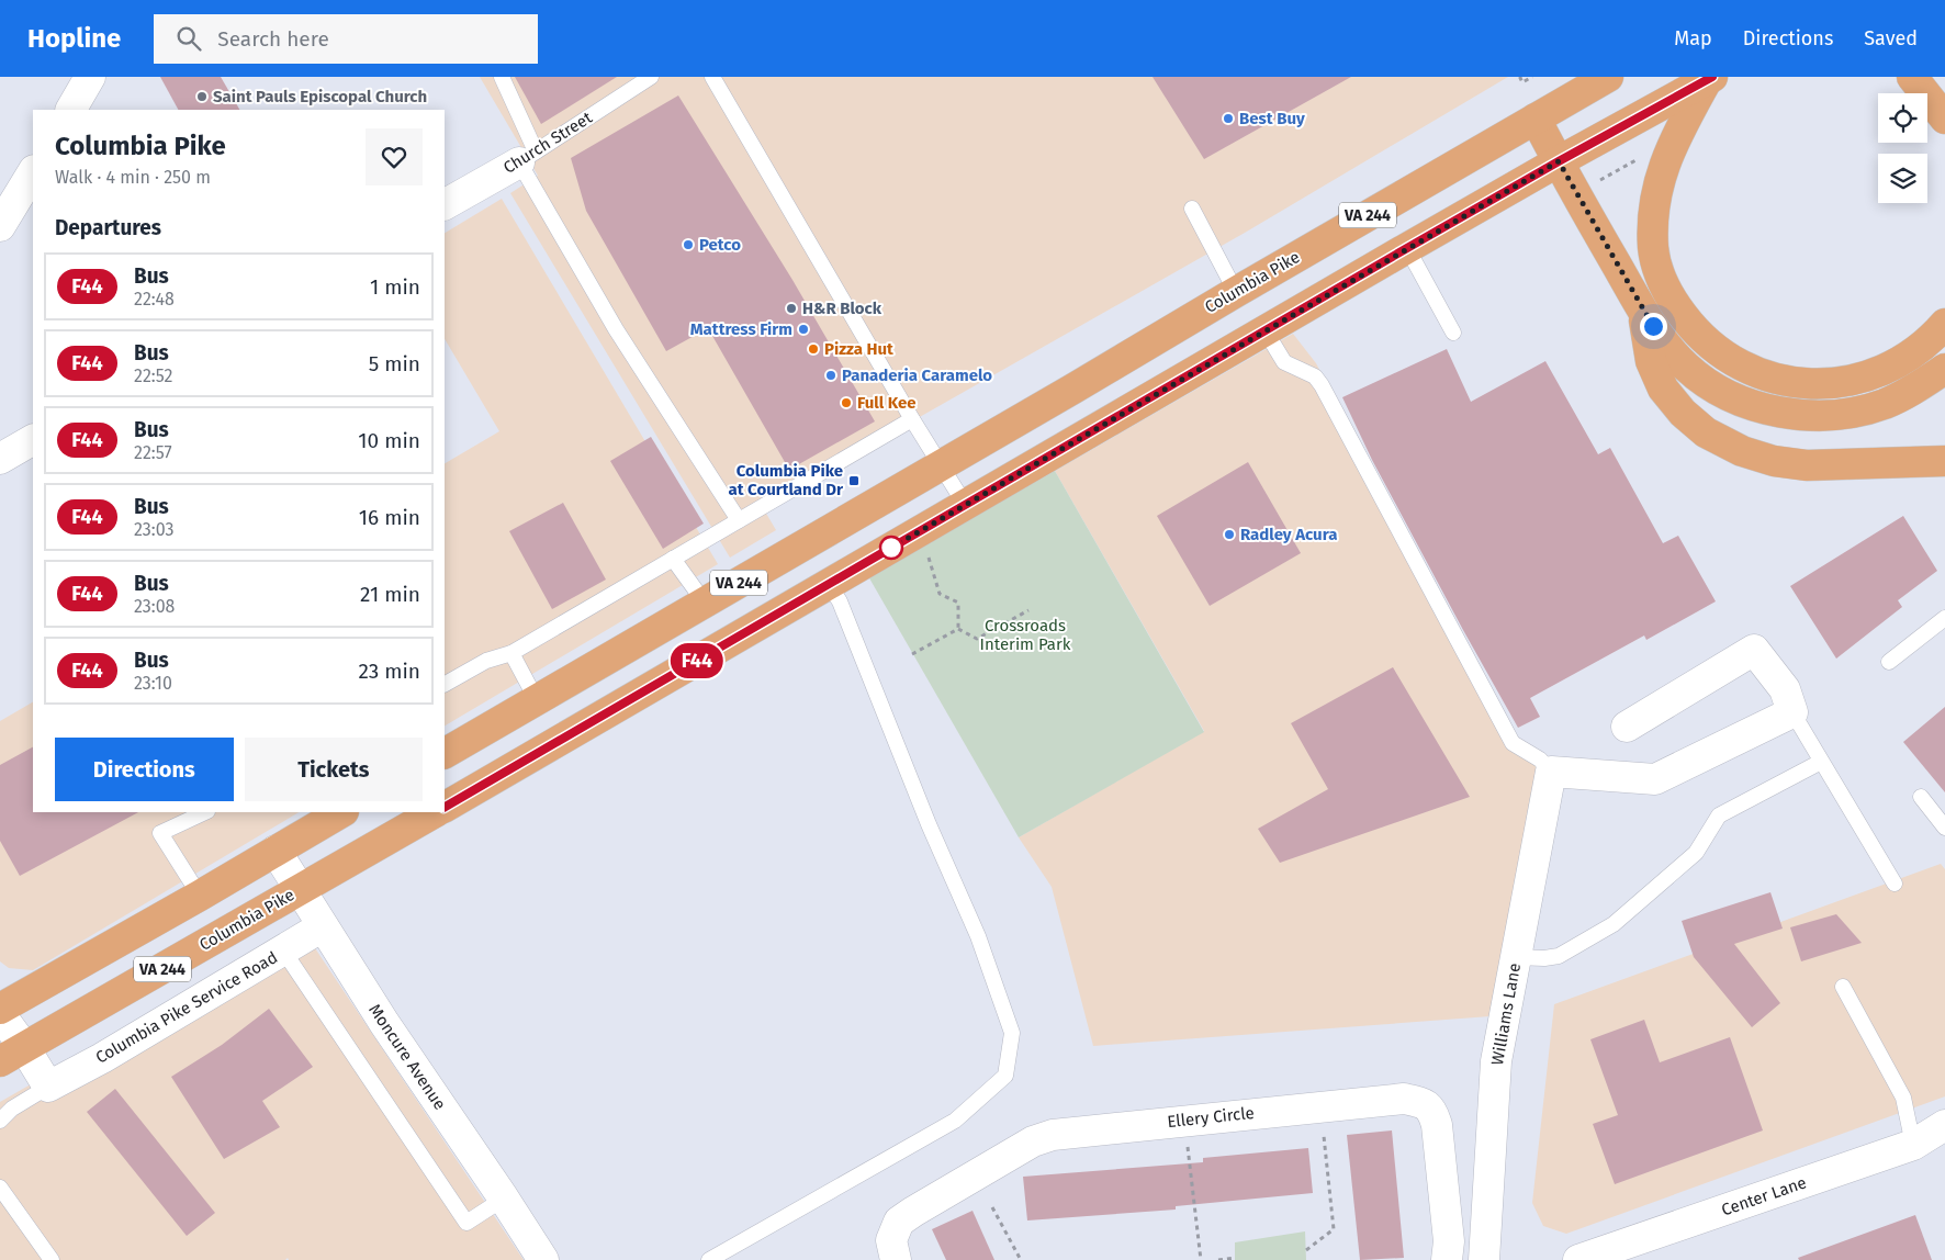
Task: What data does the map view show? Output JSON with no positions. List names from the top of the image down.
{
  "streets": {
    "main road": ["VA 244", "Columbia Pike"],
    "street": [
      "Church Street",
      "Columbia Pike Service Road",
      "Williams Lane",
      "Moncure Avenue",
      "Ellery Circle",
      "Center Lane"
    ]
  },
  "crossings": [
    ["VA 244", "Moncure Avenue"],
    ["Columbia Pike", "Moncure Avenue"],
    ["Columbia Pike Service Road", "Moncure Avenue"]
  ],
  "parks": ["Crossroads Interim Park"],
  "places": {
    "other": [
      "Saint Pauls Episcopal Church",
      "Best Buy",
      "Petco",
      "H&R Block",
      "Mattress Firm",
      "Pizza Hut",
      "Panaderia Caramelo",
      "Full Kee",
      "Radley Acura"
    ],
    "transit": ["Columbia Pike at Courtland Dr"]
  },
  "lines": ["bus line F44"],
  "page": {
    "header": "Hopline",
    "search": "Search here",
    "nav": ["Map", "Directions", "Saved"],
    "on_map": "F44",
    "heading": [
      ["Columbia Pike", "Walk · 4 min · 250 m"],
      "Departures"
    ],
    "list": [
      {
        "mark": "F44",
        "name": "Bus",
        "note": "22:48",
        "value": "1 min"
      },
      {
        "mark": "F44",
        "name": "Bus",
        "note": "22:52",
        "value": "5 min"
      },
      {
        "mark": "F44",
        "name": "Bus",
        "note": "22:57",
        "value": "10 min"
      },
      {
        "mark": "F44",
        "name": "Bus",
        "note": "23:03",
        "value": "16 min"
      },
      {
        "mark": "F44",
        "name": "Bus",
        "note": "23:08",
        "value": "21 min"
      },
      {
        "mark": "F44",
        "name": "Bus",
        "note": "23:10",
        "value": "23 min"
      }
    ],
    "buttons": ["Directions", "Tickets"]
  }
}
